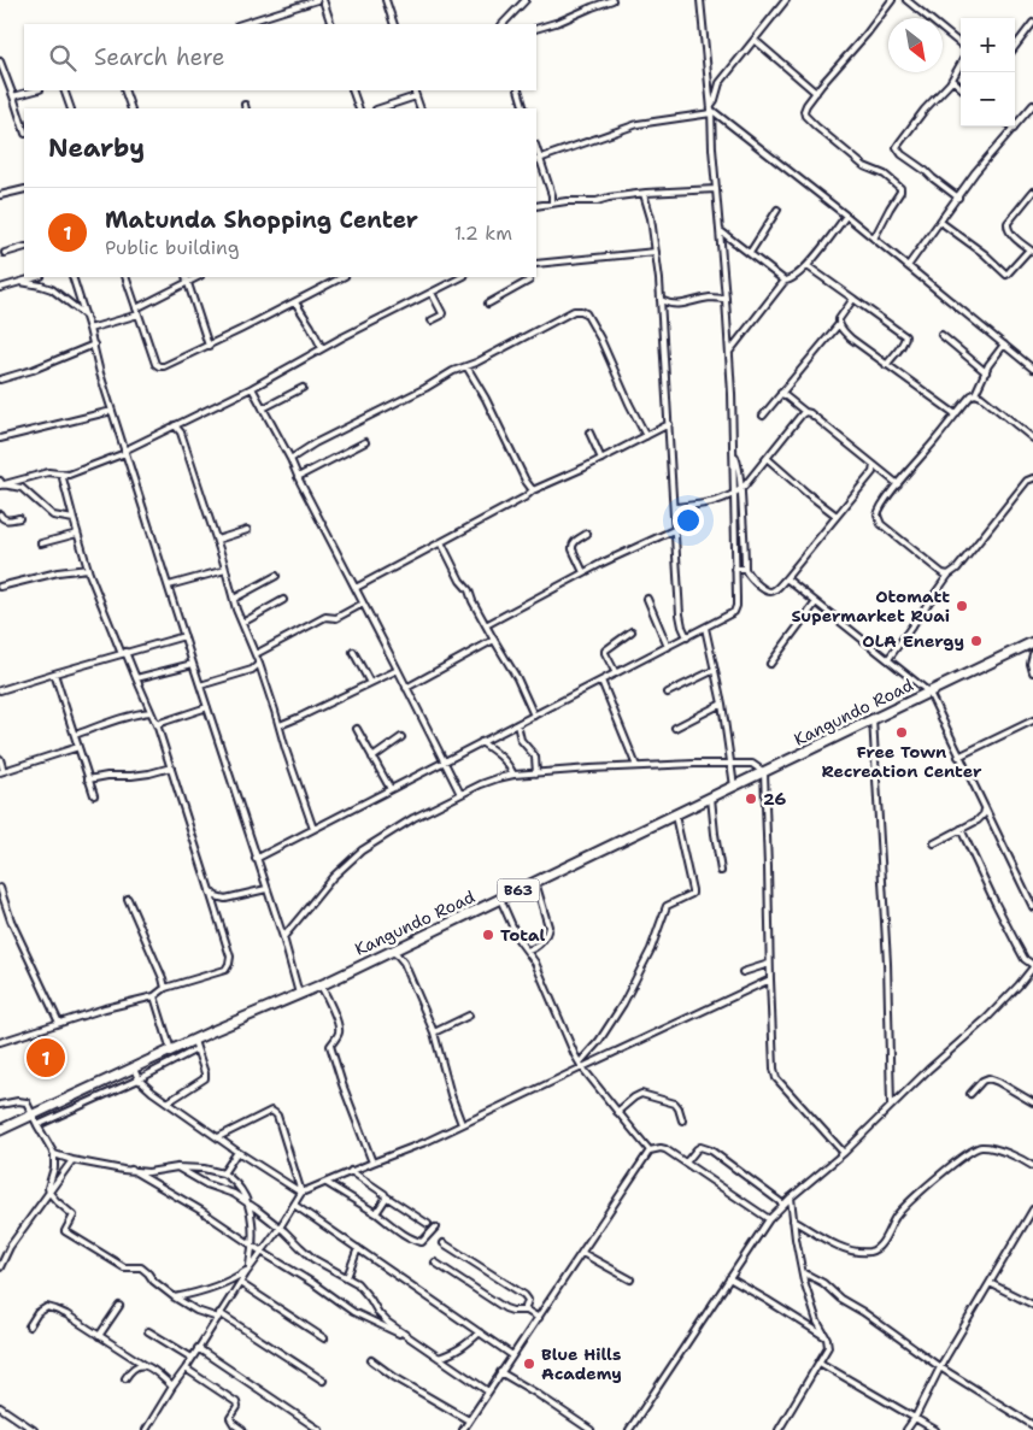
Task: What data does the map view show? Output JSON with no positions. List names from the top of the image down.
{
  "streets": {
    "highway": ["Kangundo Road", "B63"]
  },
  "places": [
    "Otomatt Supermarket Ruai",
    "OLA Energy",
    "Free Town Recreation Center",
    "26",
    "Total",
    "Blue Hills Academy"
  ],
  "north": "bottom right",
  "page": {
    "map_buttons": ["+", "−"],
    "search": "Search here",
    "heading": "Nearby",
    "list": [
      {
        "mark": "1",
        "name": "Matunda Shopping Center",
        "note": "Public building",
        "value": "1.2 km"
      }
    ],
    "pins": "1"
  }
}
